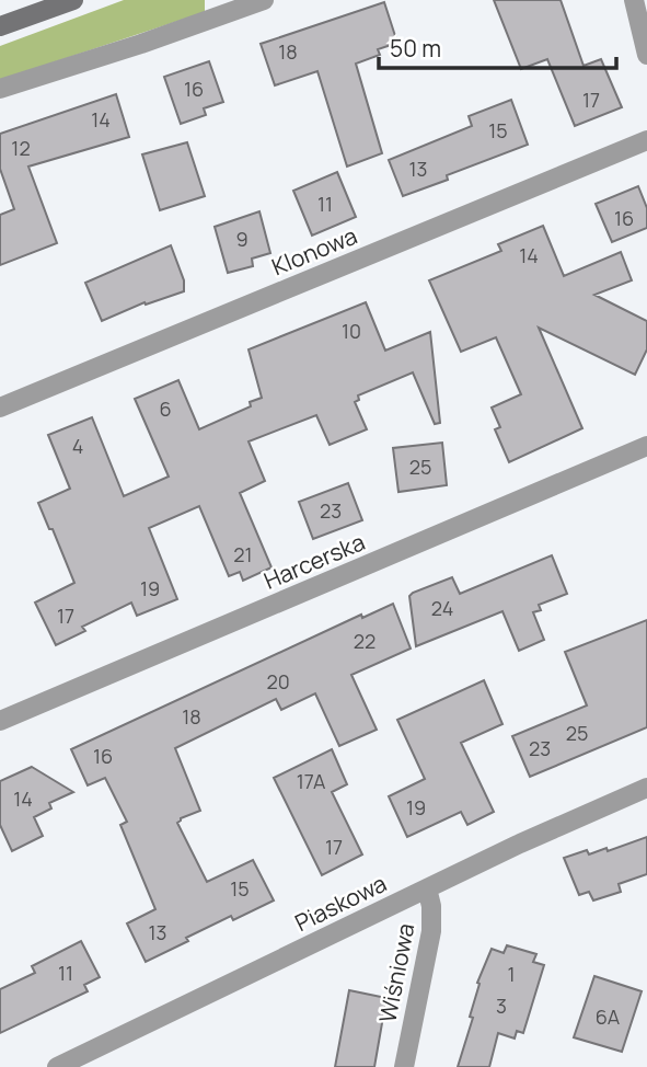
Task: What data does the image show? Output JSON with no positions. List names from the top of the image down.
{
  "streets": {
    "street": [
      "Klonowa",
      "Harcerska",
      "Piaskowa",
      "Wiśniowa"
    ]
  },
  "crossings": [
    ["Piaskowa", "Wiśniowa"]
  ],
  "house_numbers": [
    "18",
    "16",
    "17",
    "14",
    "15",
    "12",
    "13",
    "11",
    "16",
    "9",
    "14",
    "10",
    "6",
    "4",
    "25",
    "23",
    "21",
    "19",
    "24",
    "17",
    "22",
    "20",
    "18",
    "25",
    "23",
    "16",
    "17A",
    "14",
    "19",
    "17",
    "15",
    "13",
    "11",
    "1",
    "3",
    "6A"
  ],
  "scale_bar": "50 m"
}
